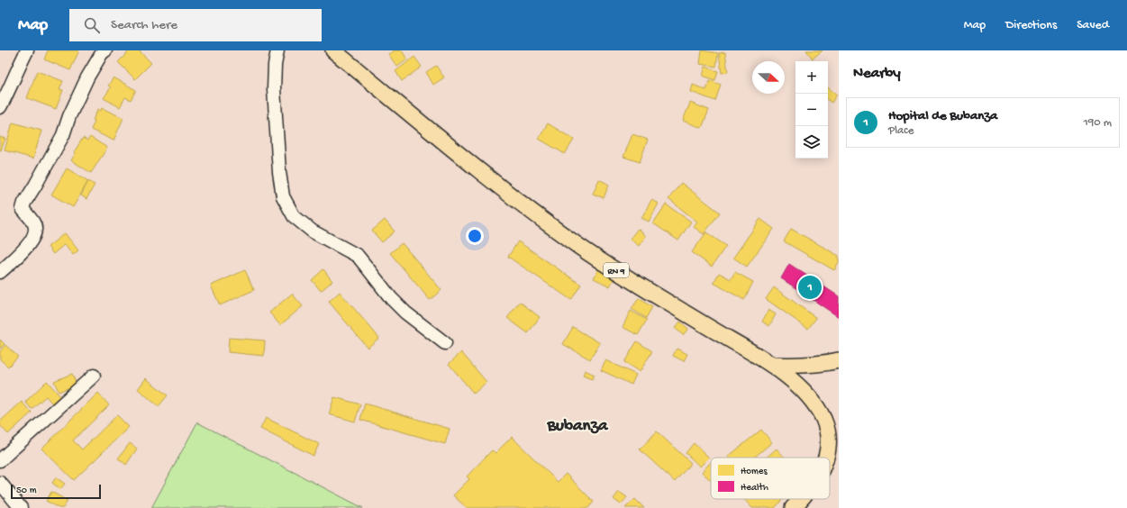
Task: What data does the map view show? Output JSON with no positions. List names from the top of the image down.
{
  "streets": {
    "main road": ["RN 9"]
  },
  "districts": ["Bubanza"],
  "legend": ["Homes", "Health"],
  "scale_bar": "50 m",
  "north": "right",
  "page": {
    "header": "Map",
    "search": "Search here",
    "nav": ["Map", "Directions", "Saved"],
    "heading": "Nearby",
    "map_buttons": ["+", "−"],
    "list": [
      {
        "mark": "1",
        "name": "Hopital de Bubanza",
        "note": "Place",
        "value": "190 m"
      }
    ],
    "pins": "1",
    "scale": "50 m"
  }
}
